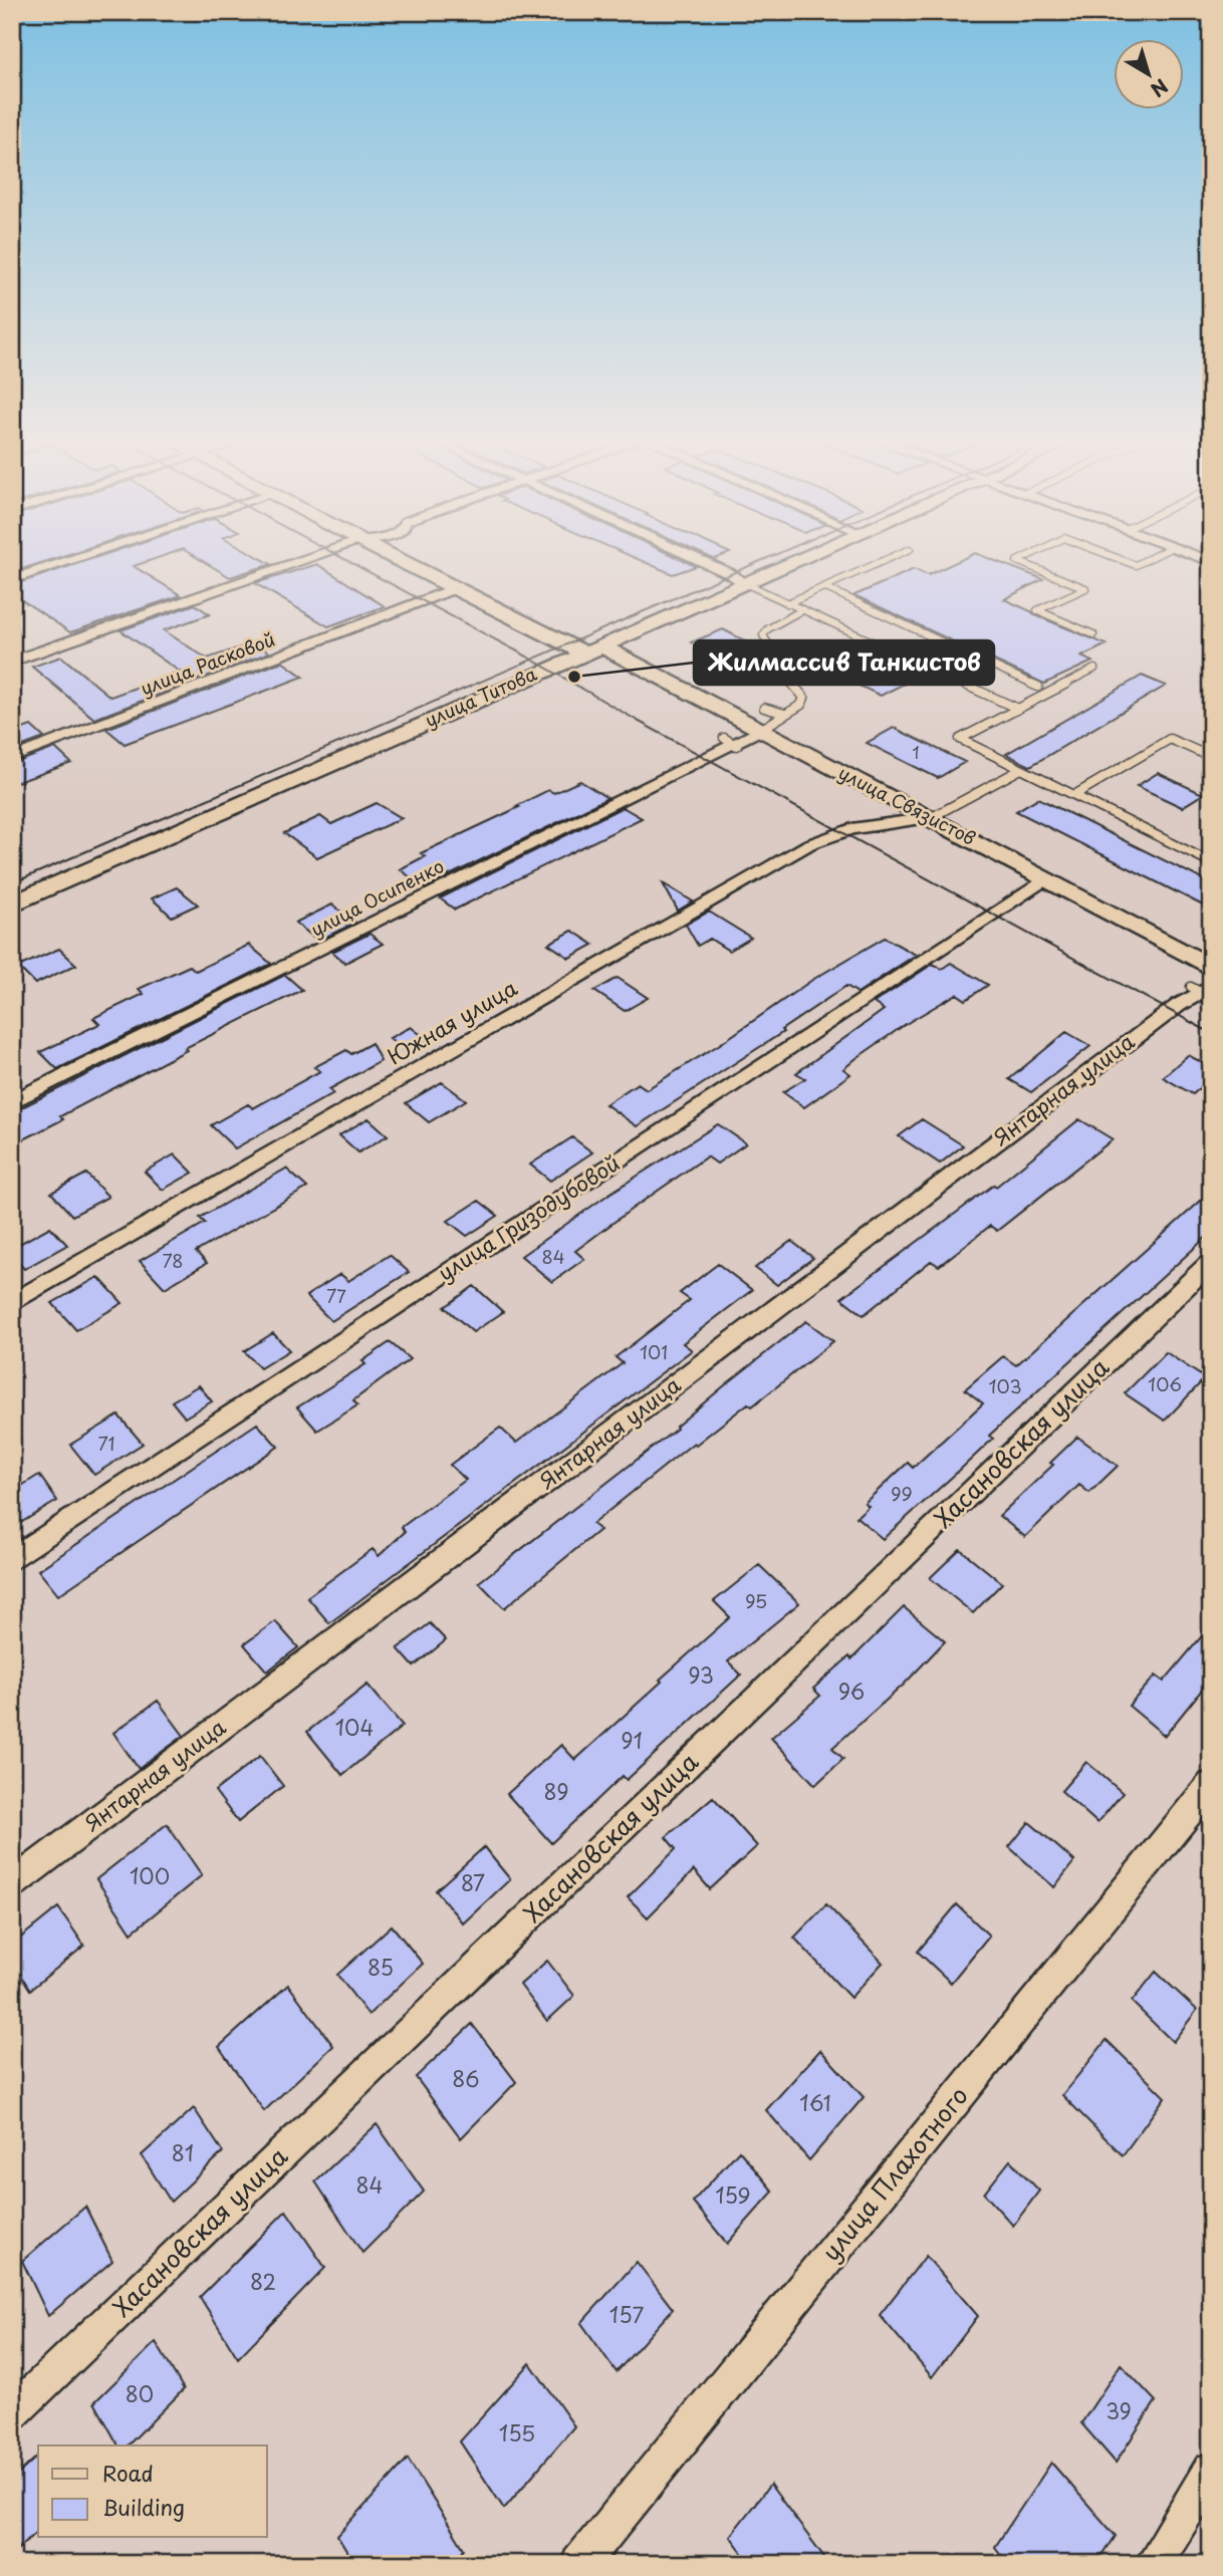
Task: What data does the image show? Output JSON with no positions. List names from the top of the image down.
{
  "streets": {
    "street": [
      "улица Расковой",
      "улица Титова",
      "улица Связистов",
      "улица Осипенко",
      "Южная улица",
      "Янтарная улица",
      "улица Гризодубовой",
      "Хасановская улица",
      "улица Плахотного"
    ]
  },
  "crossings": [
    ["улица Расковой", "улица Связистов"],
    ["улица Титова", "улица Связистов"],
    ["улица Связистов", "улица Осипенко"],
    ["улица Связистов", "Южная улица"],
    ["улица Связистов", "улица Гризодубовой"]
  ],
  "places": ["Жилмассив Танкистов"],
  "house_numbers": [
    "1",
    "84",
    "78",
    "77",
    "101",
    "106",
    "103",
    "71",
    "99",
    "95",
    "93",
    "96",
    "104",
    "91",
    "89",
    "100",
    "87",
    "85",
    "86",
    "161",
    "81",
    "84",
    "159",
    "82",
    "157",
    "80",
    "39",
    "155"
  ],
  "legend": ["Road", "Building"],
  "north": "bottom right"
}
